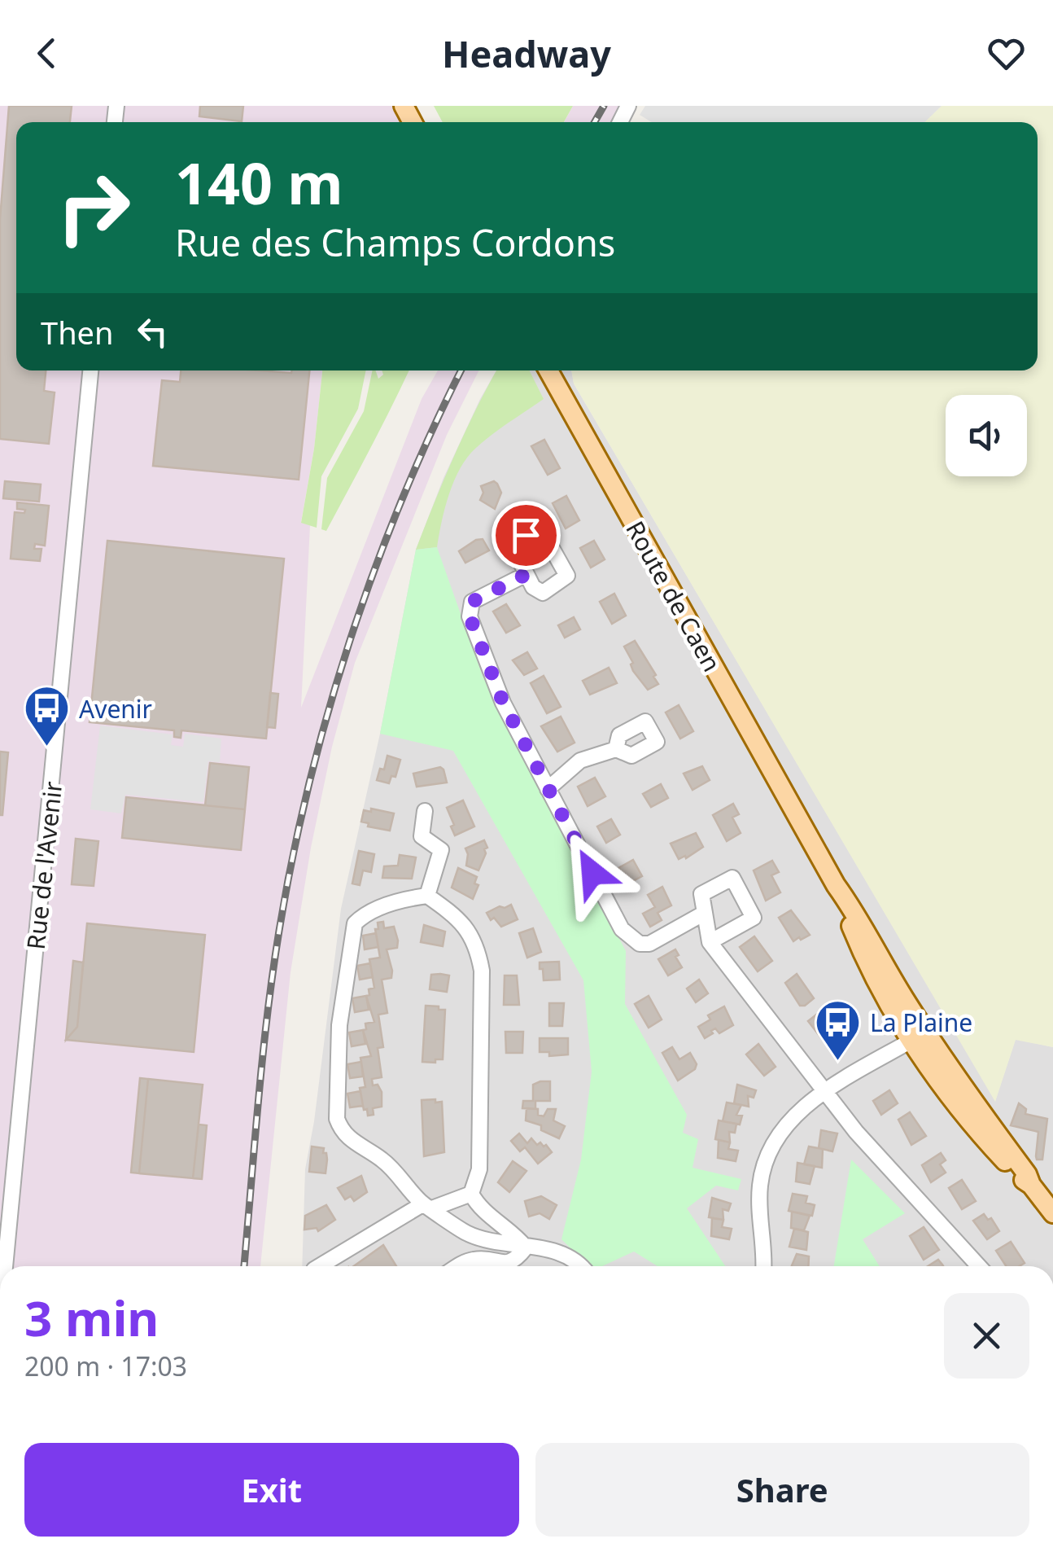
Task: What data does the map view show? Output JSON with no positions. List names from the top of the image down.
{
  "streets": {
    "main road": ["Route de Caen"],
    "street": ["Rue de l'Avenir"]
  },
  "places": {
    "bus stop": ["Avenir", "La Plaine"]
  },
  "page": {
    "header": "Headway",
    "turn": ["140 m", "Rue des Champs Cordons"],
    "then": "Then",
    "heading": ["3 min", "200 m · 17:03"],
    "buttons": ["Exit", "Share"]
  }
}
